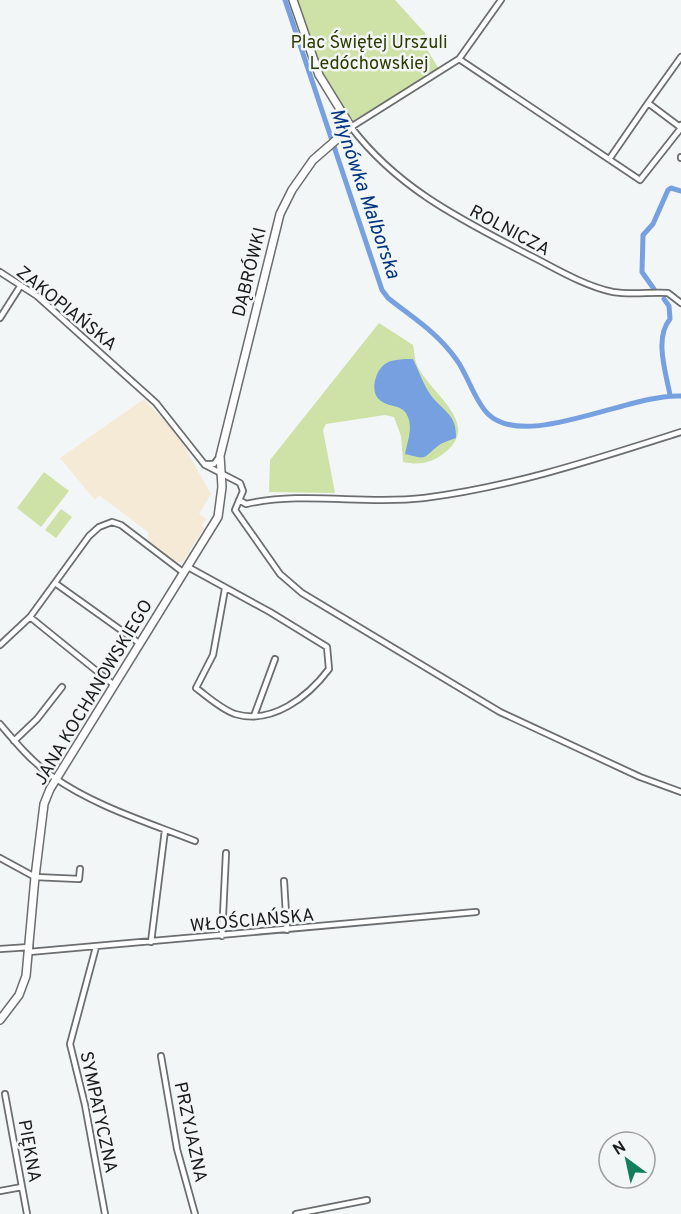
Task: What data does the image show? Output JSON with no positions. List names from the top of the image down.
{
  "streets": {
    "street": [
      "ROLNICZA",
      "DĄBRÓWKI",
      "ZAKOPIAŃSKA",
      "JANA KOCHANOWSKIEGO",
      "WŁOŚCIAŃSKA",
      "SYMPATYCZNA",
      "PRZYJAZNA",
      "PIĘKNA"
    ]
  },
  "crossings": [
    ["ROLNICZA", "DĄBRÓWKI"],
    ["DĄBRÓWKI", "JANA KOCHANOWSKIEGO"],
    ["JANA KOCHANOWSKIEGO", "WŁOŚCIAŃSKA"],
    ["WŁOŚCIAŃSKA", "SYMPATYCZNA"]
  ],
  "water": ["Młynówka Malborska"],
  "parks": ["Plac Świętej Urszuli Ledóchowskiej"],
  "north": "top left"
}
